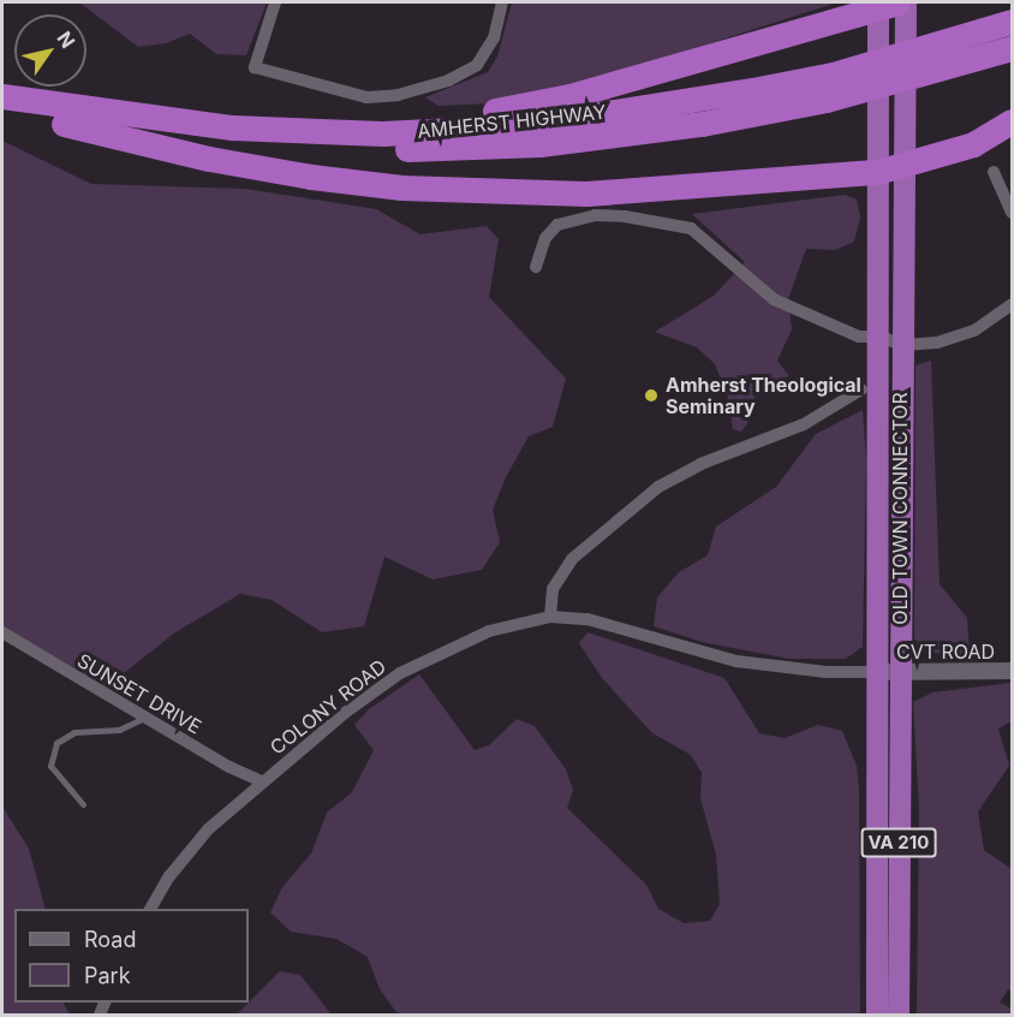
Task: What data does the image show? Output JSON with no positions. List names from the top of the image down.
{
  "streets": {
    "highway": ["AMHERST HIGHWAY", "OLD TOWN CONNECTOR", "VA 210"],
    "street": ["CVT ROAD", "SUNSET DRIVE", "COLONY ROAD"]
  },
  "crossings": [
    ["OLD TOWN CONNECTOR", "CVT ROAD"],
    ["OLD TOWN CONNECTOR", "COLONY ROAD"],
    ["CVT ROAD", "COLONY ROAD"],
    ["SUNSET DRIVE", "COLONY ROAD"]
  ],
  "places": ["Amherst Theological Seminary"],
  "legend": ["Road", "Park"],
  "north": "top right"
}
